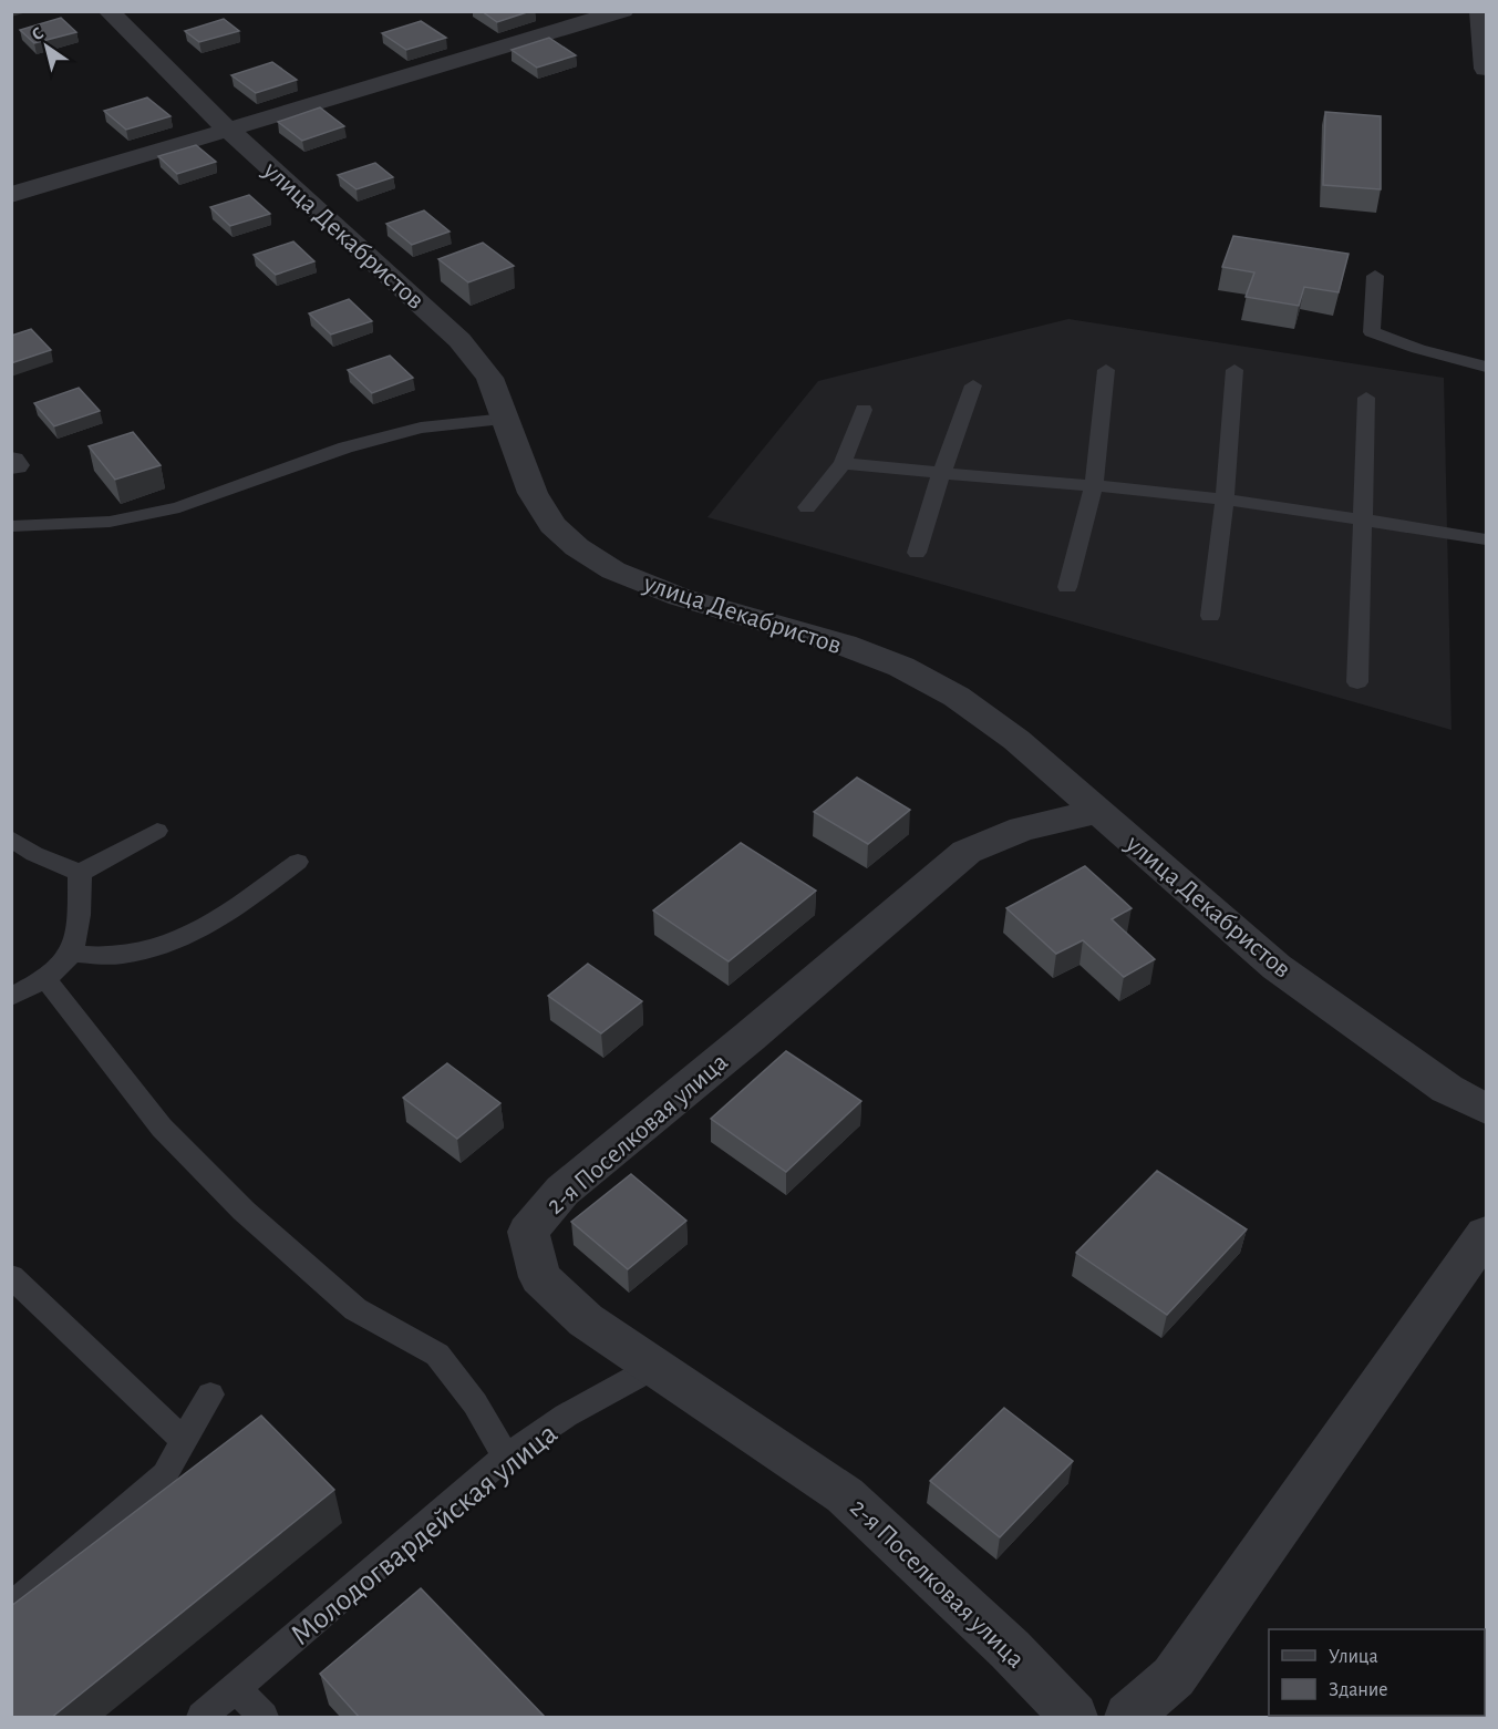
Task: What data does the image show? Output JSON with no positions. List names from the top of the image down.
{
  "streets": {
    "street": ["улица Декабристов", "2-я Поселковая улица"],
    "lane": ["Молодогвардейская улица"]
  },
  "crossings": [
    ["улица Декабристов", "2-я Поселковая улица"],
    ["2-я Поселковая улица", "Молодогвардейская улица"]
  ],
  "legend": ["Улица", "Здание"],
  "north": "top left"
}
